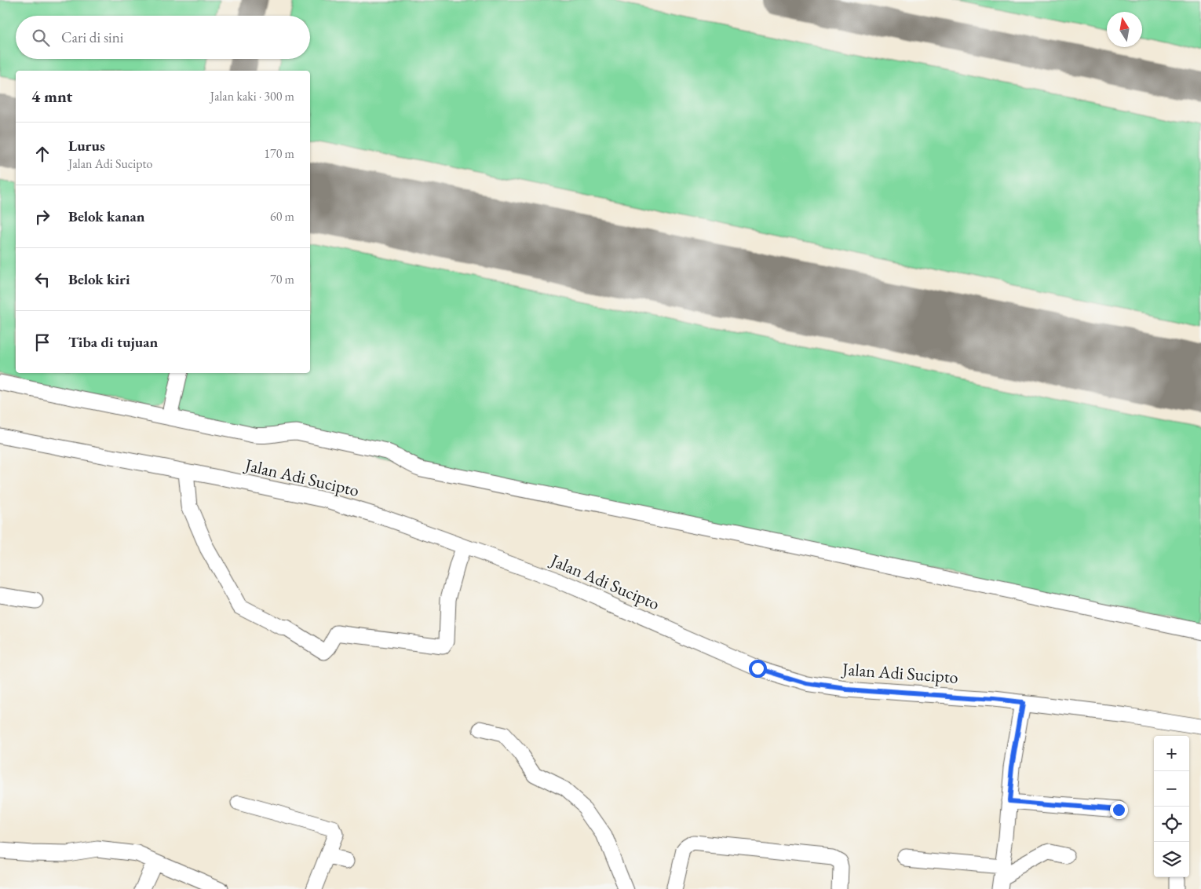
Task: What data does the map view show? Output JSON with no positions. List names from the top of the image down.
{
  "streets": {
    "street": ["Jalan Adi Sucipto"]
  },
  "north": "top",
  "page": {
    "search": "Cari di sini",
    "heading": ["4 mnt", "Jalan kaki · 300 m"],
    "list": [
      ["Lurus", "Jalan Adi Sucipto", "170 m"],
      ["Belok kanan", "60 m"],
      ["Belok kiri", "70 m"],
      "Tiba di tujuan"
    ],
    "map_buttons": ["+", "−"]
  }
}
